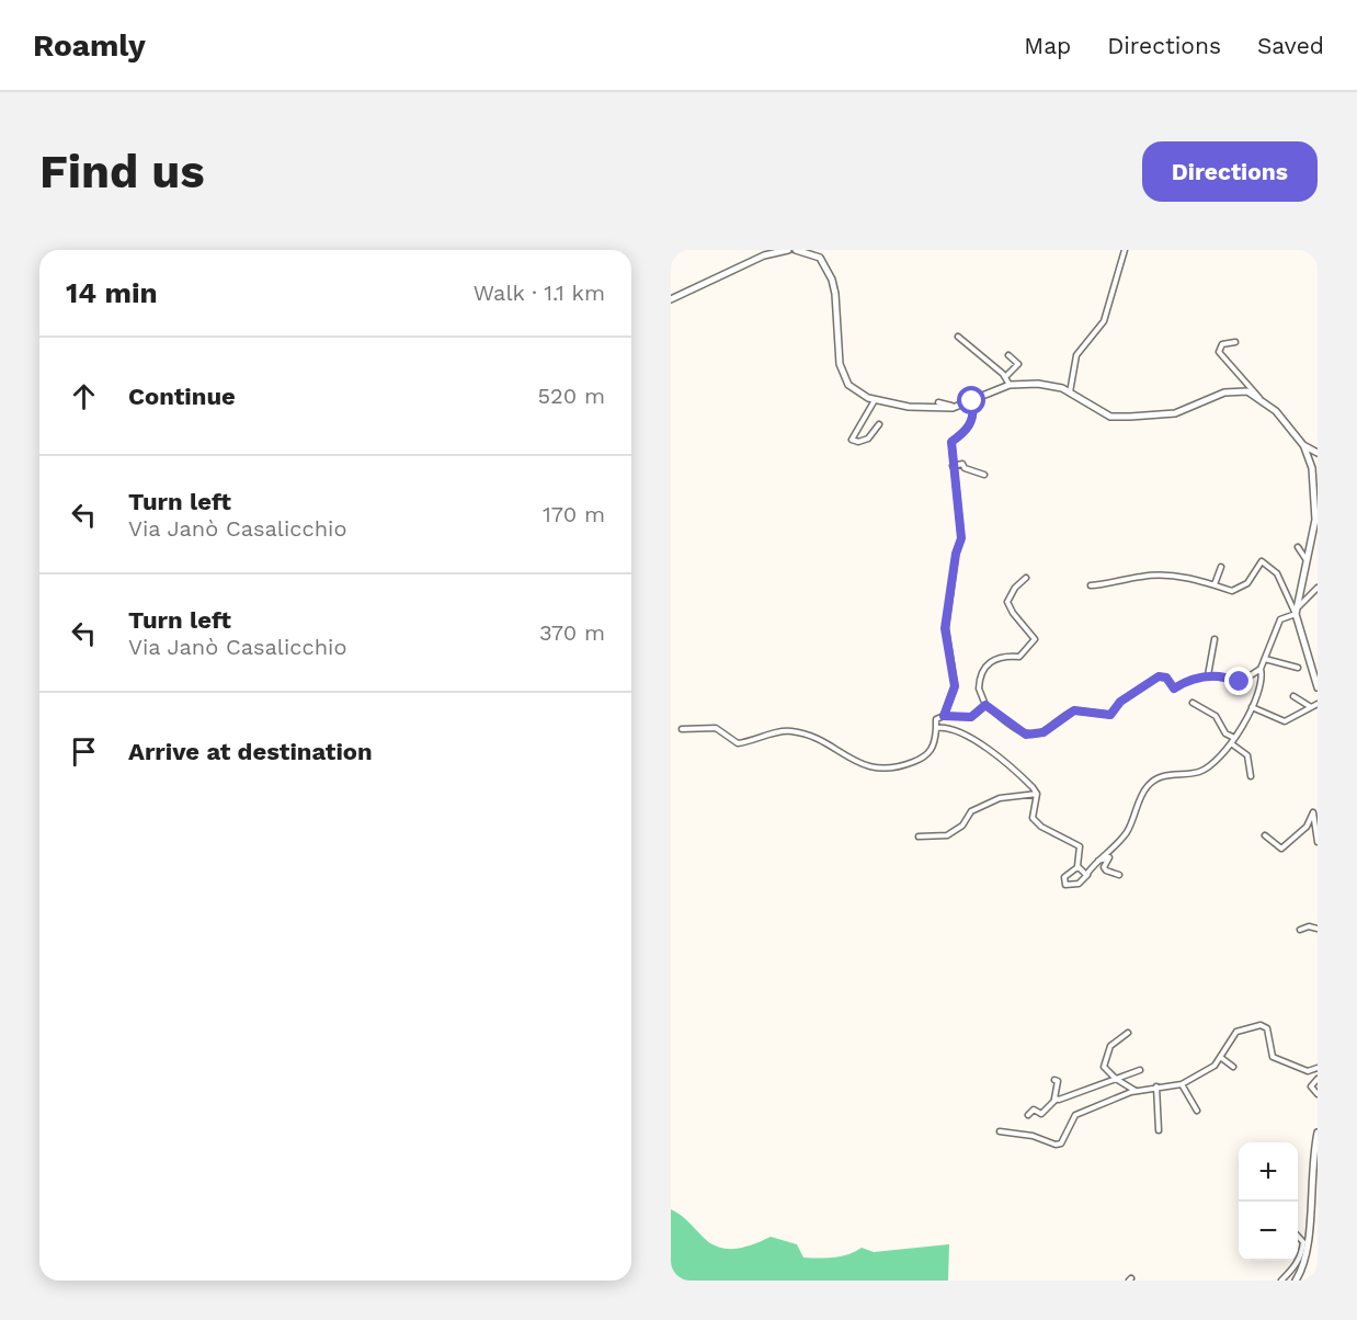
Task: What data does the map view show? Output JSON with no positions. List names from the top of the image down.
{
  "page": {
    "header": "Roamly",
    "nav": ["Map", "Directions", "Saved"],
    "buttons": "Directions",
    "title": "Find us",
    "heading": ["14 min", "Walk · 1.1 km"],
    "list": [
      ["Continue", "520 m"],
      ["Turn left", "Via Janò Casalicchio", "170 m"],
      ["Turn left", "Via Janò Casalicchio", "370 m"],
      "Arrive at destination"
    ],
    "map_buttons": ["+", "−"]
  }
}
